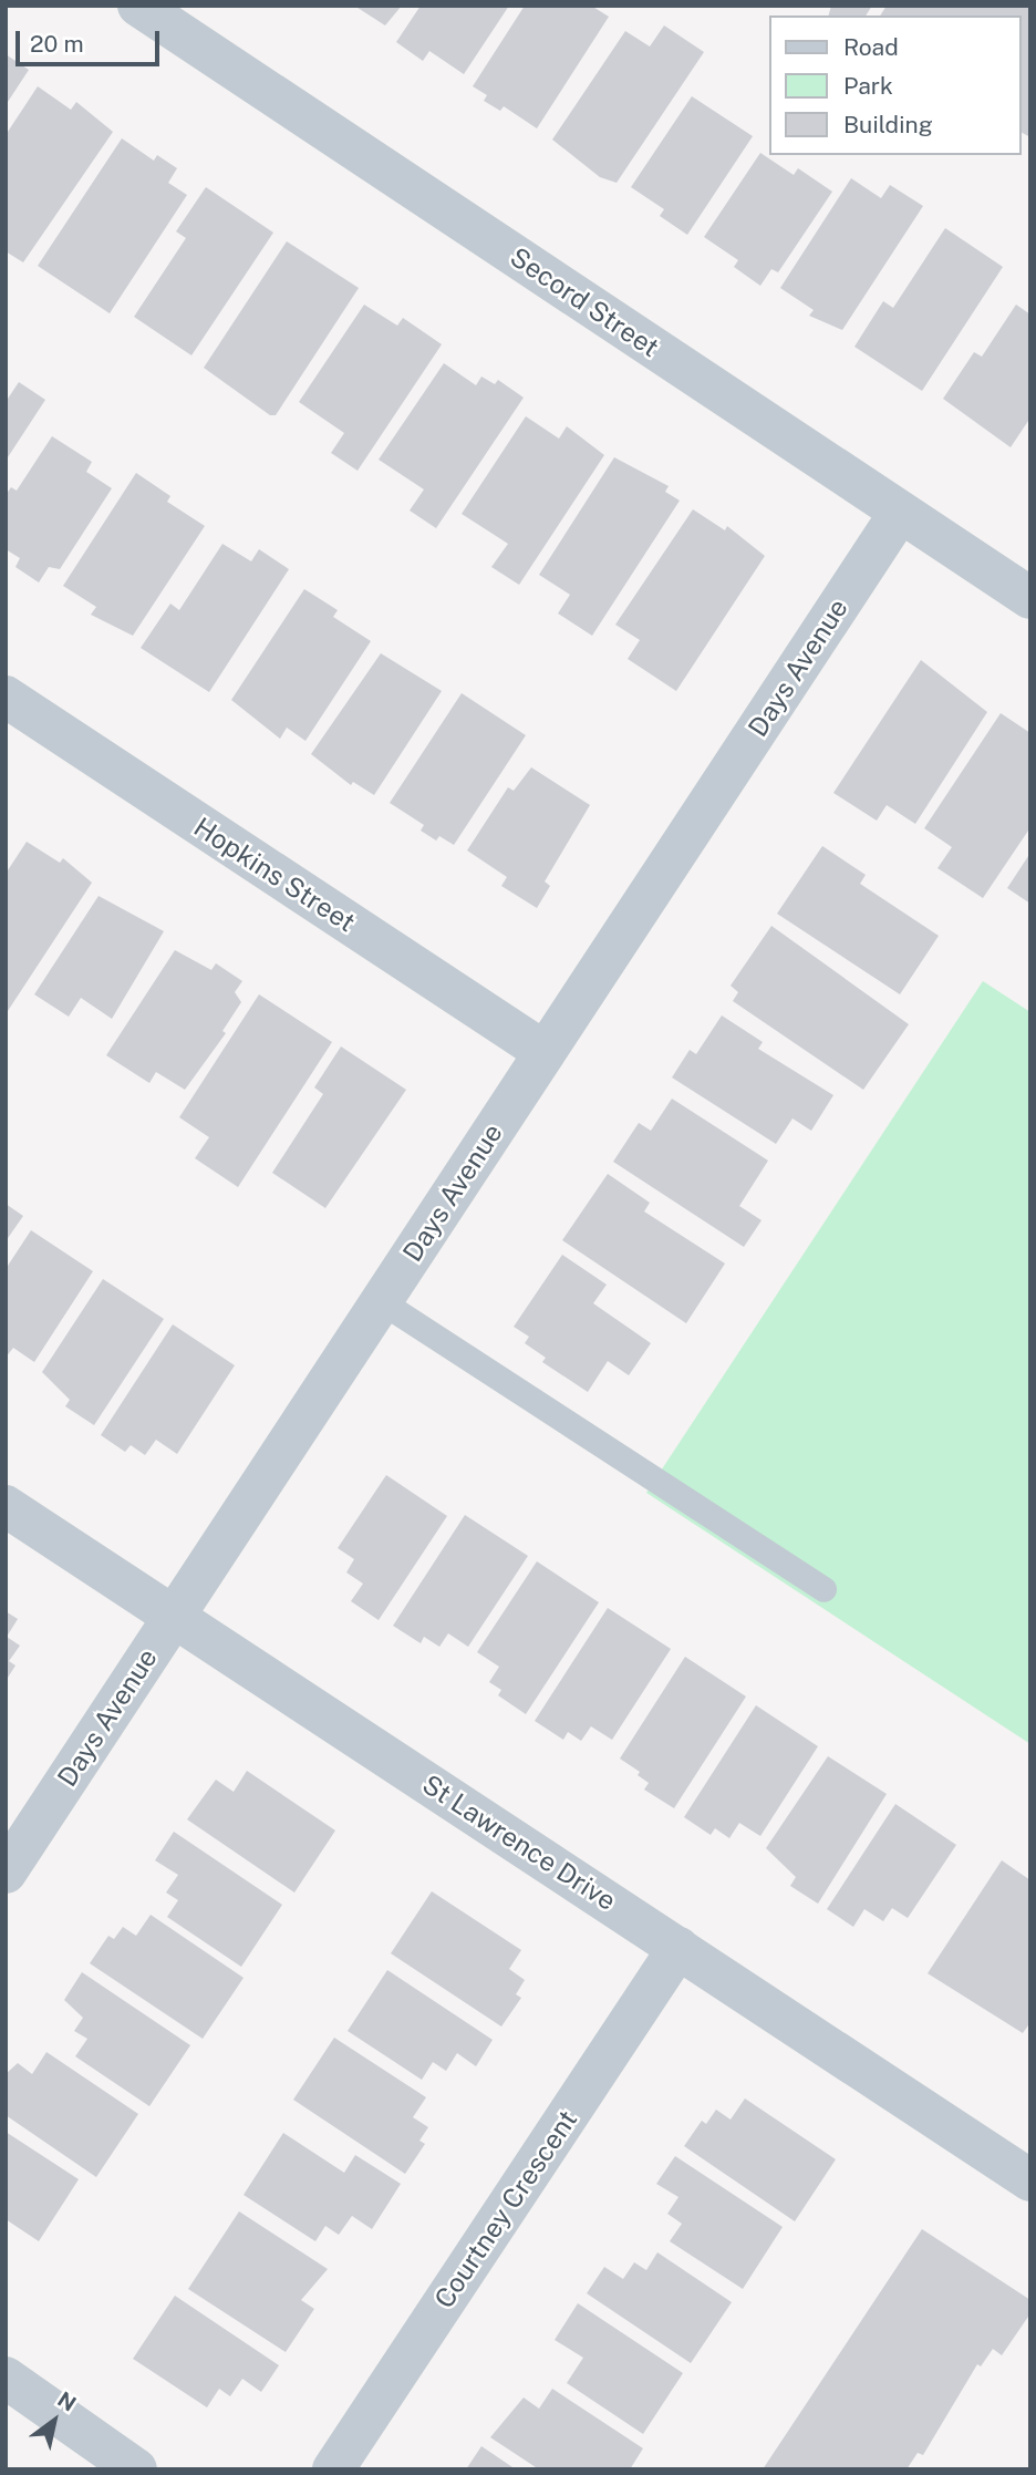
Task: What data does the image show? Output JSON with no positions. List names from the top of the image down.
{
  "streets": {
    "street": [
      "Secord Street",
      "Days Avenue",
      "Hopkins Street",
      "St Lawrence Drive",
      "Courtney Crescent"
    ]
  },
  "crossings": [
    ["Secord Street", "Days Avenue"],
    ["Days Avenue", "Hopkins Street"],
    ["Days Avenue", "St Lawrence Drive"],
    ["St Lawrence Drive", "Courtney Crescent"]
  ],
  "legend": ["Road", "Park", "Building"],
  "scale_bar": "20 m",
  "north": "top right"
}
